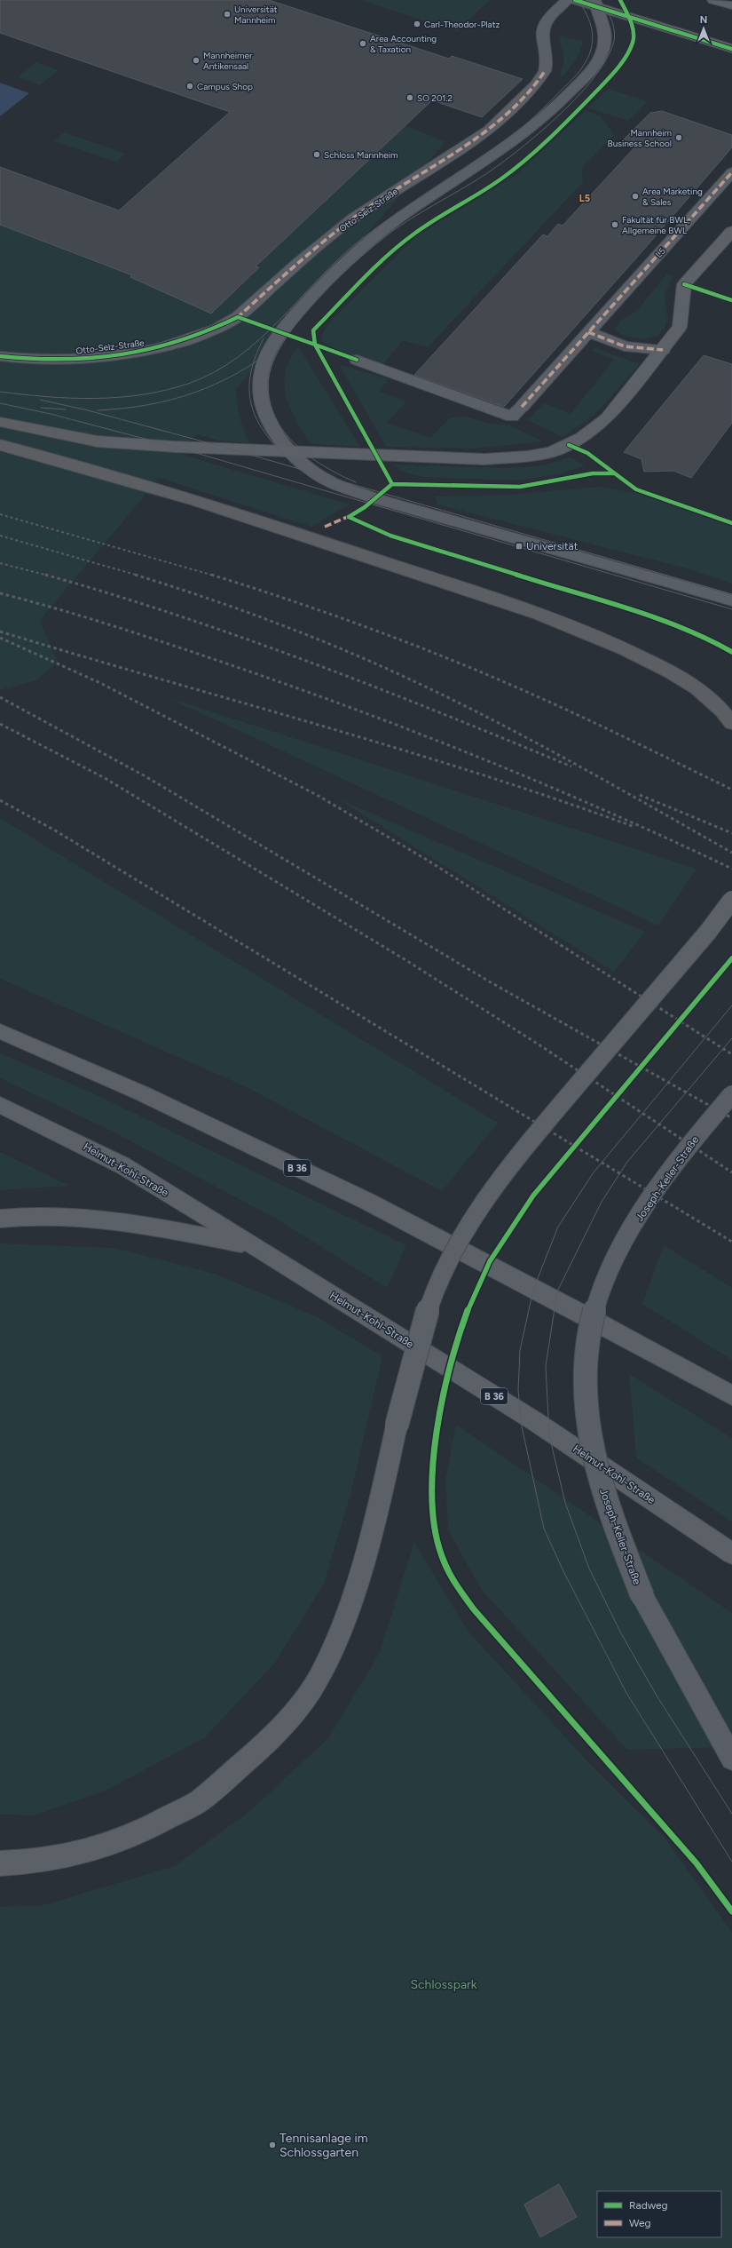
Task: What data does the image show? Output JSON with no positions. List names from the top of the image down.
{
  "streets": {
    "main road": ["B 36", "Helmut-Kohl-Straße"],
    "street": ["Otto-Selz-Straße", "L5", "Joseph-Keller-Straße"]
  },
  "districts": ["L5"],
  "parks": ["Schlosspark"],
  "places": {
    "other": [
      "Universität Mannheim",
      "Carl-Theodor-Platz",
      "Area Accounting & Taxation",
      "Mannheimer Antikensaal",
      "Campus Shop",
      "SO 201.2",
      "Mannheim Business School",
      "Schloss Mannheim",
      "Area Marketing & Sales",
      "Fakultät für BWL, Allgemeine BWL",
      "Tennisanlage im Schlossgarten"
    ],
    "transit": ["Universität"]
  },
  "legend": ["Radweg", "Weg"],
  "north": "top"
}
